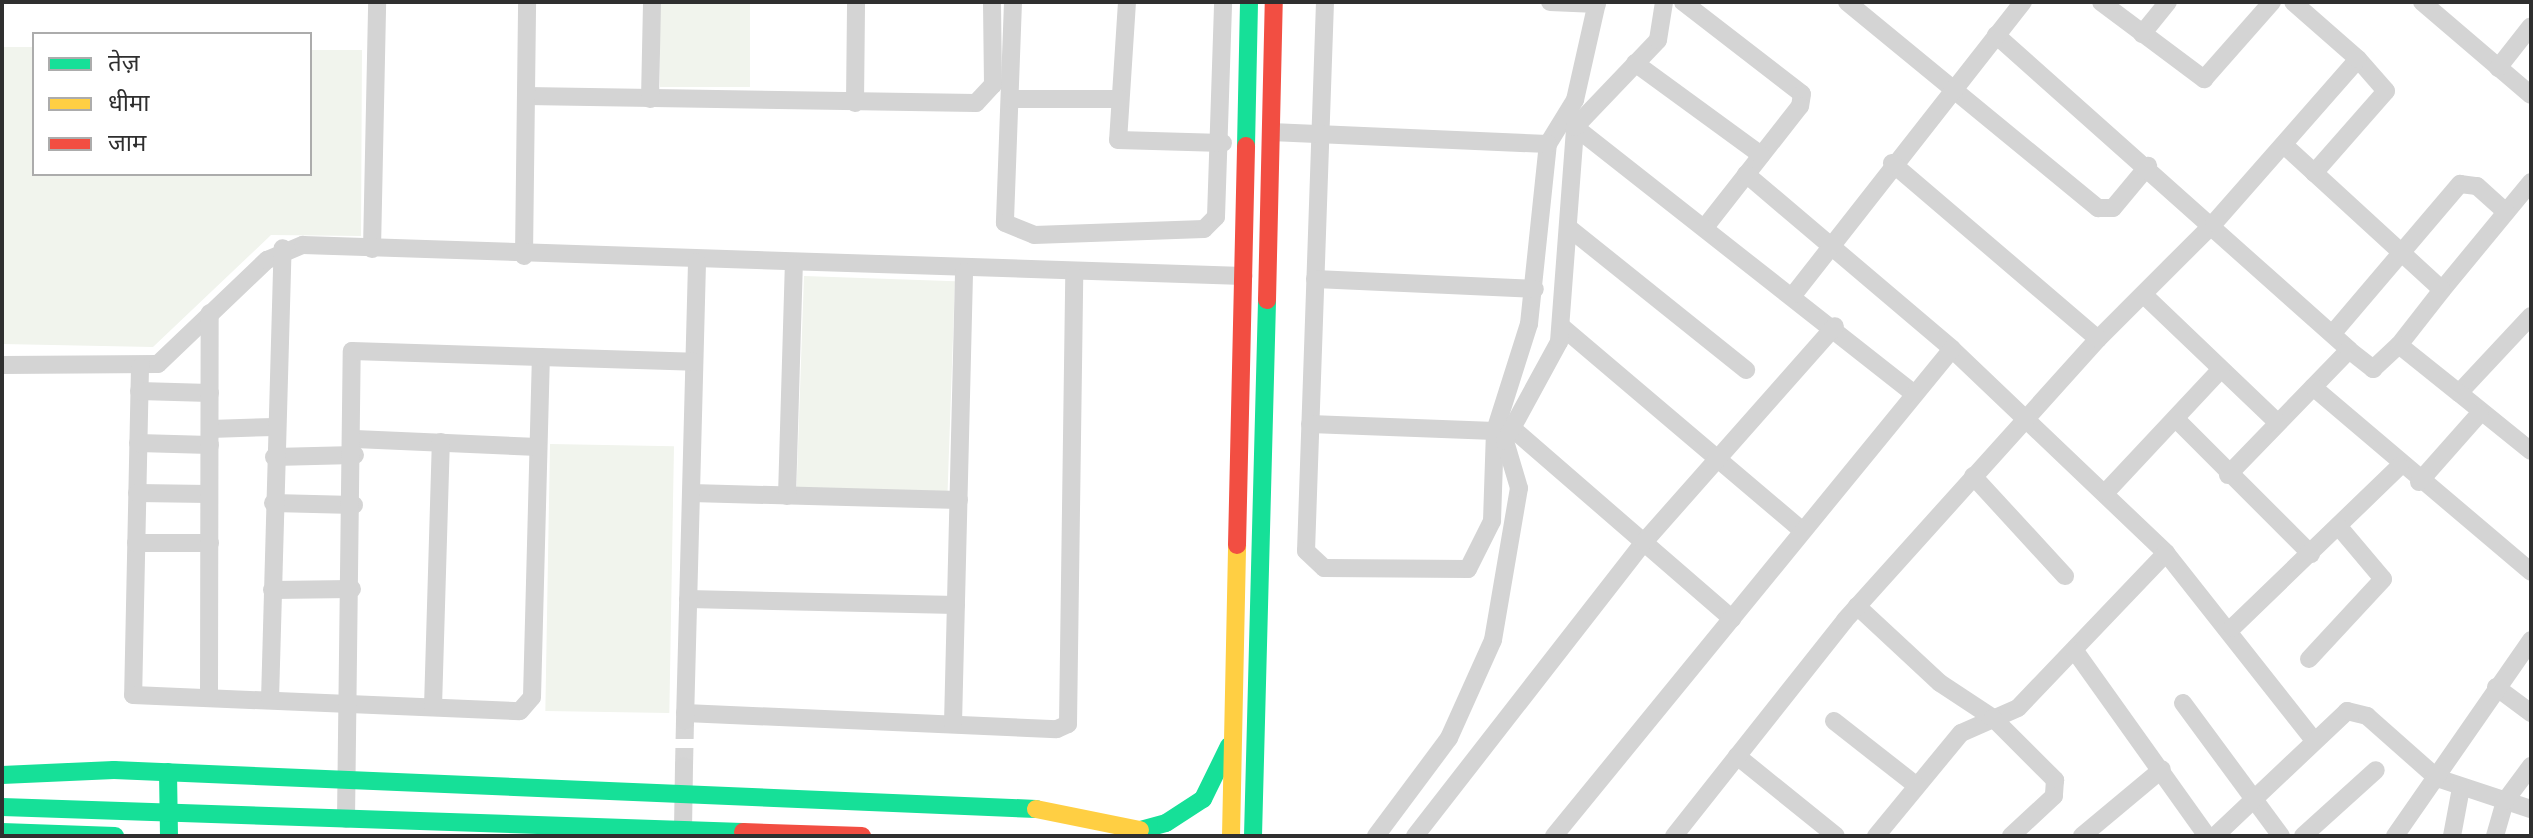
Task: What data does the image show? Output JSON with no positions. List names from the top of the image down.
{
  "legend": ["तेज़", "धीमा", "जाम"]
}
